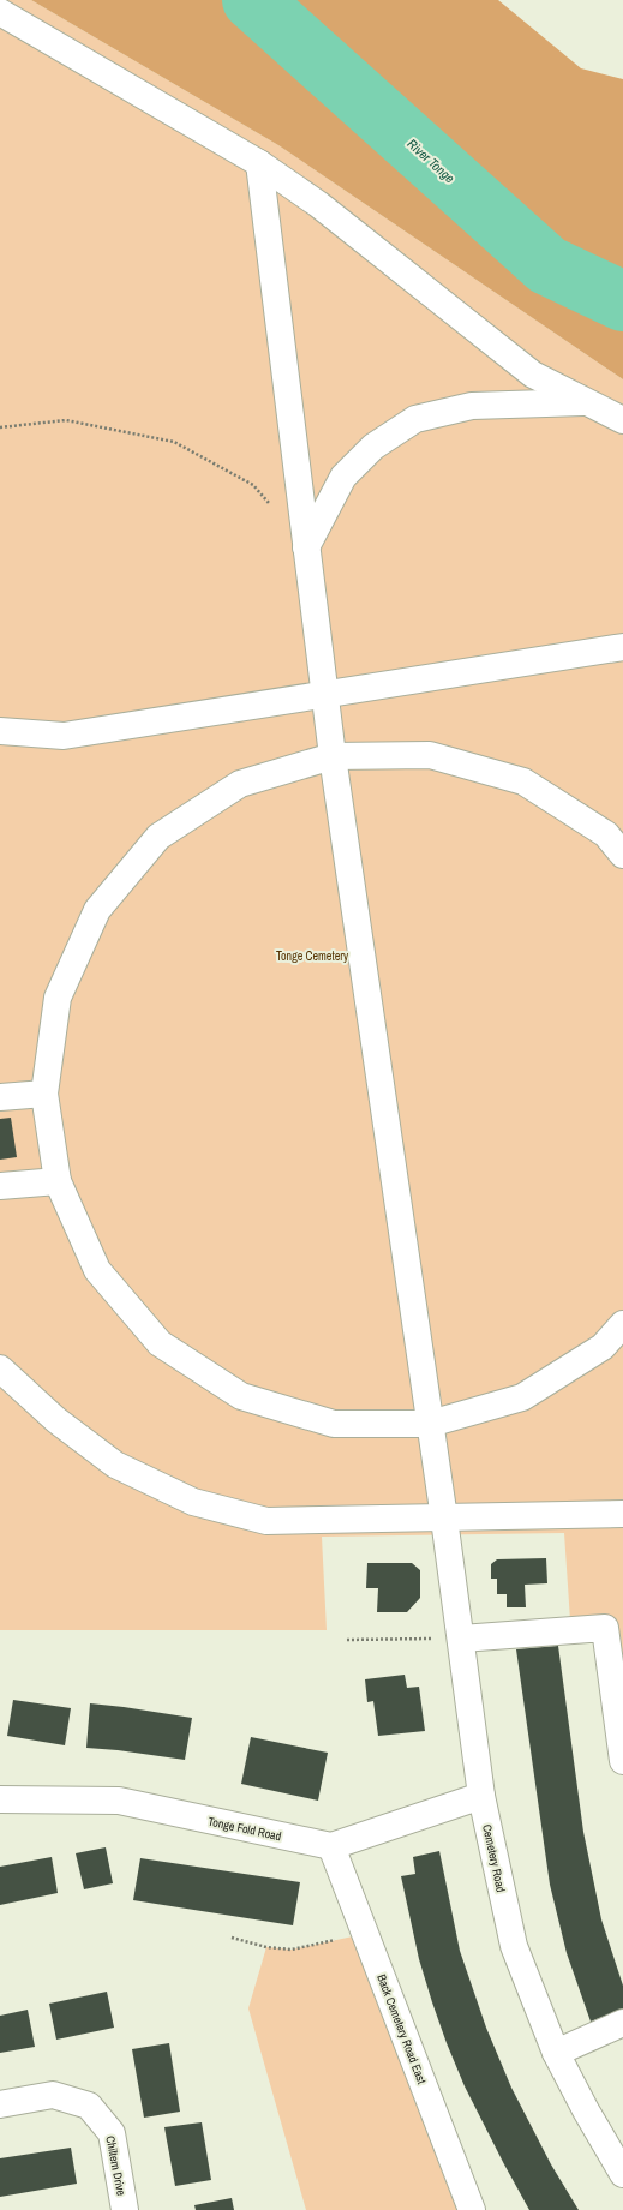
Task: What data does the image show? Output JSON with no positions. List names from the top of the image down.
{
  "streets": {
    "street": [
      "Tonge Fold Road",
      "Cemetery Road",
      "Back Cemetery Road East",
      "Chiltern Drive"
    ]
  },
  "crossings": [
    ["Tonge Fold Road", "Back Cemetery Road East"]
  ],
  "water": ["River Tonge"],
  "parks": ["Tonge Cemetery"]
}
